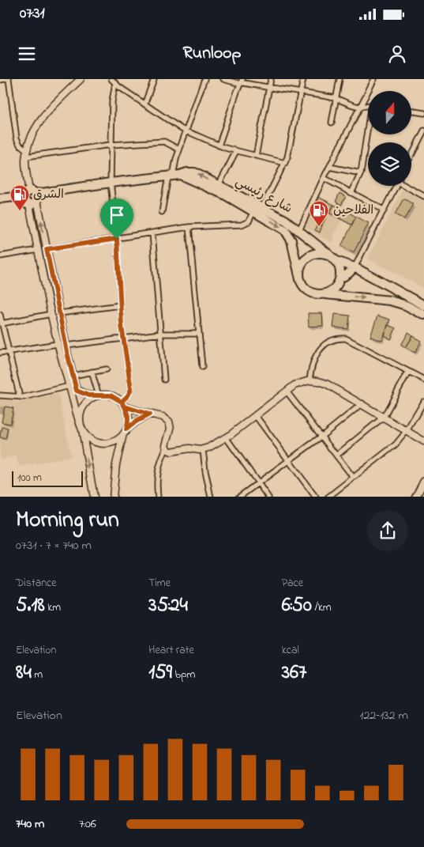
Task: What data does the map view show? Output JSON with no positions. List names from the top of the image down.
{
  "streets": {
    "highway": ["شارع رئيسي"]
  },
  "places": {
    "fuel station": ["الشرق", "الفلاحين"]
  },
  "scale_bar": "100 m",
  "north": "top",
  "page": {
    "status": "07:31",
    "header": "Runloop",
    "scale": "100 m",
    "heading": ["Morning run", "07:31 · 7 × 740 m"],
    "stats": [
      ["Distance", "5.18 km"],
      ["Time", "35:24"],
      ["Pace", "6:50 /km"],
      ["Elevation", "84 m"],
      ["Heart rate", "159 bpm"],
      ["kcal", "367"]
    ],
    "chart": ["Elevation", "122–132 m"],
    "list": [
      {
        "name": "740 m",
        "note": "7:06"
      }
    ]
  }
}
